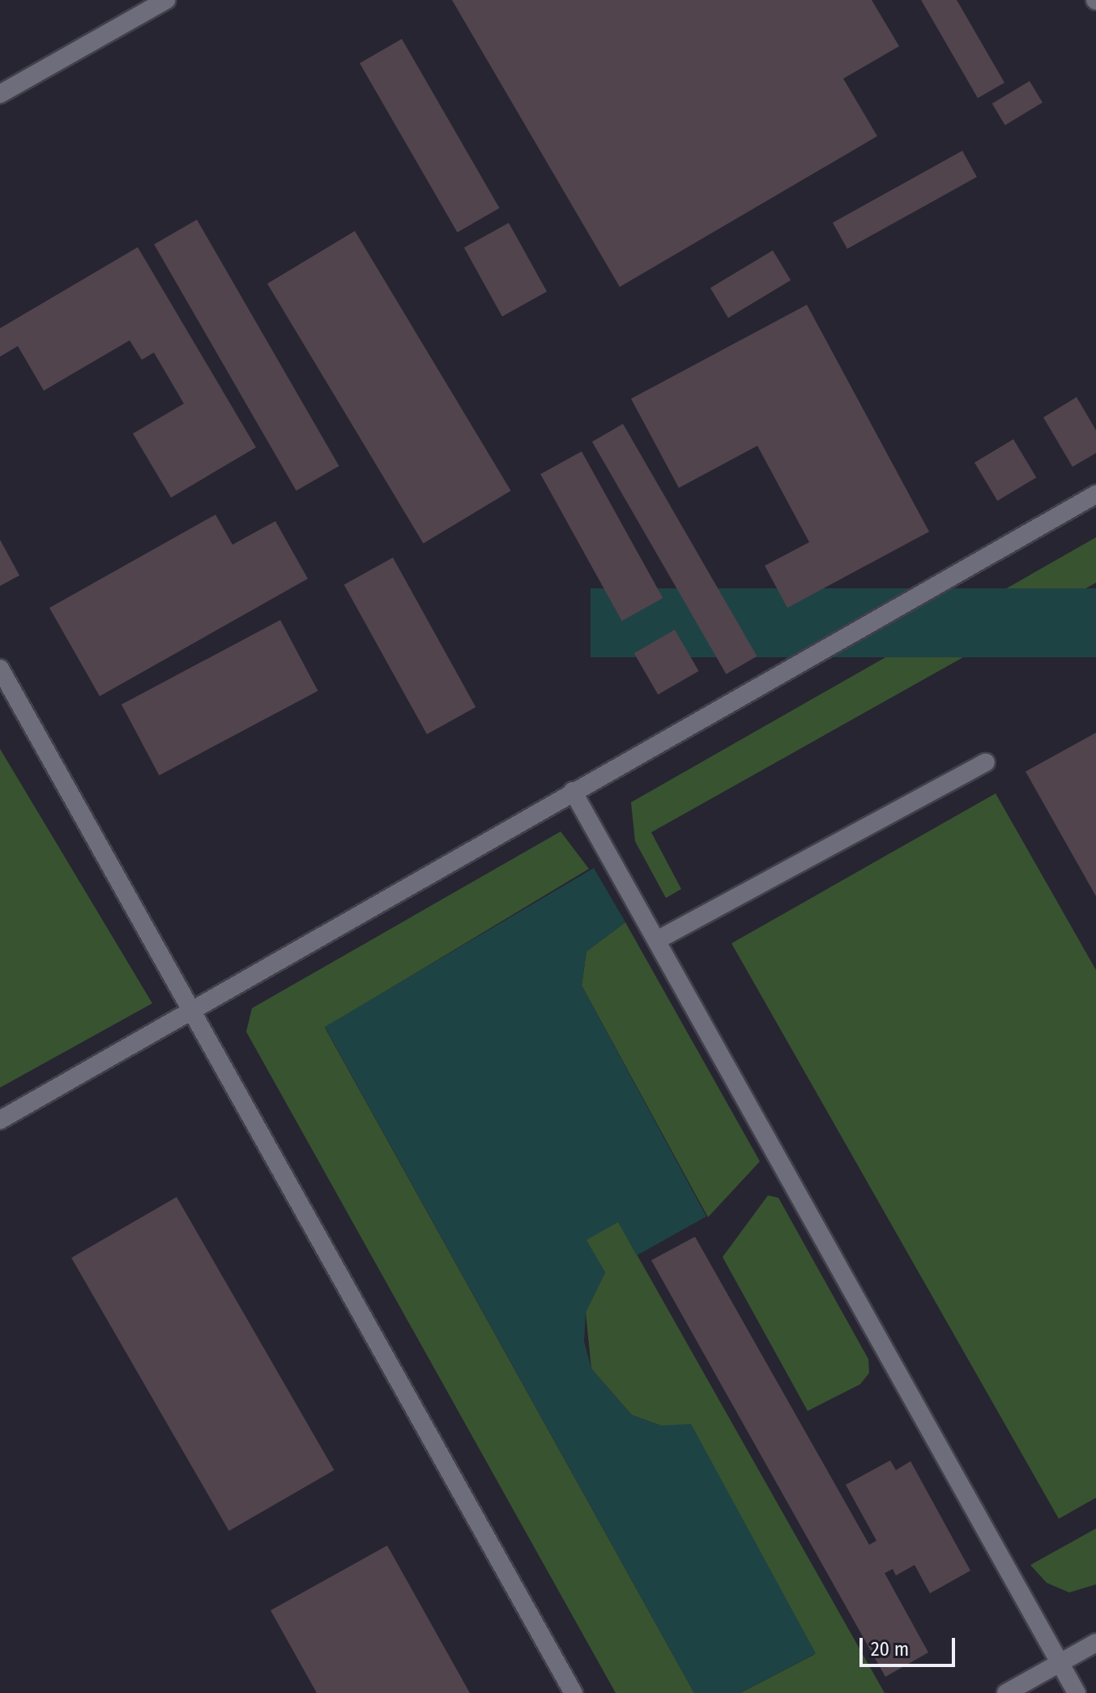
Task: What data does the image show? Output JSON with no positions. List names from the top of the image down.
{
  "scale_bar": "20 m"
}
